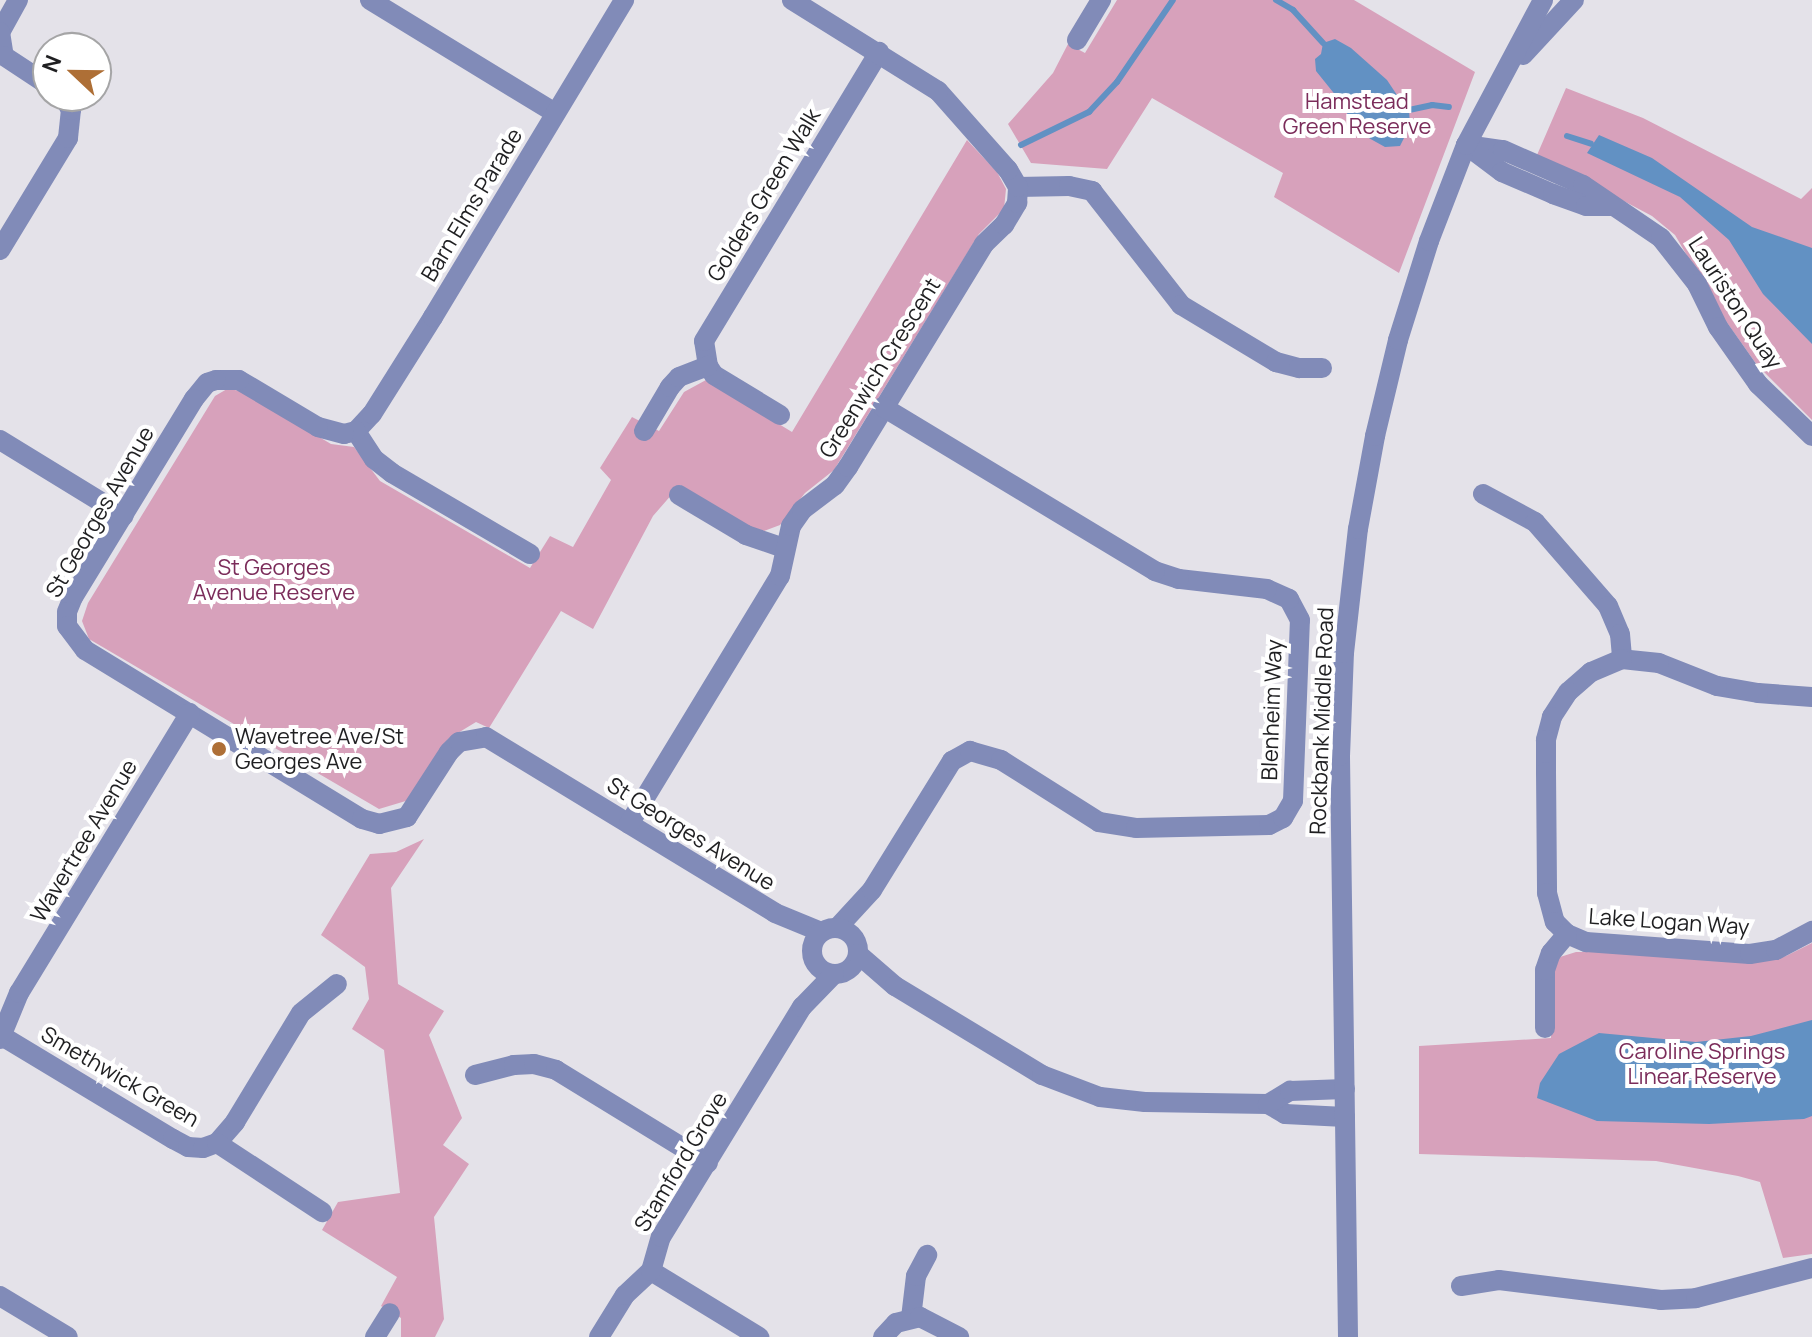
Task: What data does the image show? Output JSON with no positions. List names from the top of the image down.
{
  "streets": {
    "street": [
      "Golders Green Walk",
      "Barn Elms Parade",
      "Lauriston Quay",
      "Greenwich Crescent",
      "St Georges Avenue",
      "Blenheim Way",
      "Rockbank Middle Road",
      "Wavertree Avenue",
      "Lake Logan Way",
      "Smethwick Green",
      "Stamford Grove"
    ]
  },
  "crossings": [
    ["Barn Elms Parade", "St Georges Avenue"],
    ["Lauriston Quay", "Rockbank Middle Road"],
    ["Greenwich Crescent", "St Georges Avenue"],
    ["Greenwich Crescent", "Blenheim Way"],
    ["St Georges Avenue", "Blenheim Way"],
    ["St Georges Avenue", "Rockbank Middle Road"],
    ["St Georges Avenue", "Wavertree Avenue"],
    ["St Georges Avenue", "Stamford Grove"],
    ["Blenheim Way", "Stamford Grove"],
    ["Wavertree Avenue", "Smethwick Green"]
  ],
  "parks": ["Hamstead Green Reserve", "St Georges Avenue Reserve", "Caroline Springs Linear Reserve"],
  "places": ["Wavetree Ave/St Georges Ave"],
  "north": "left"
}
